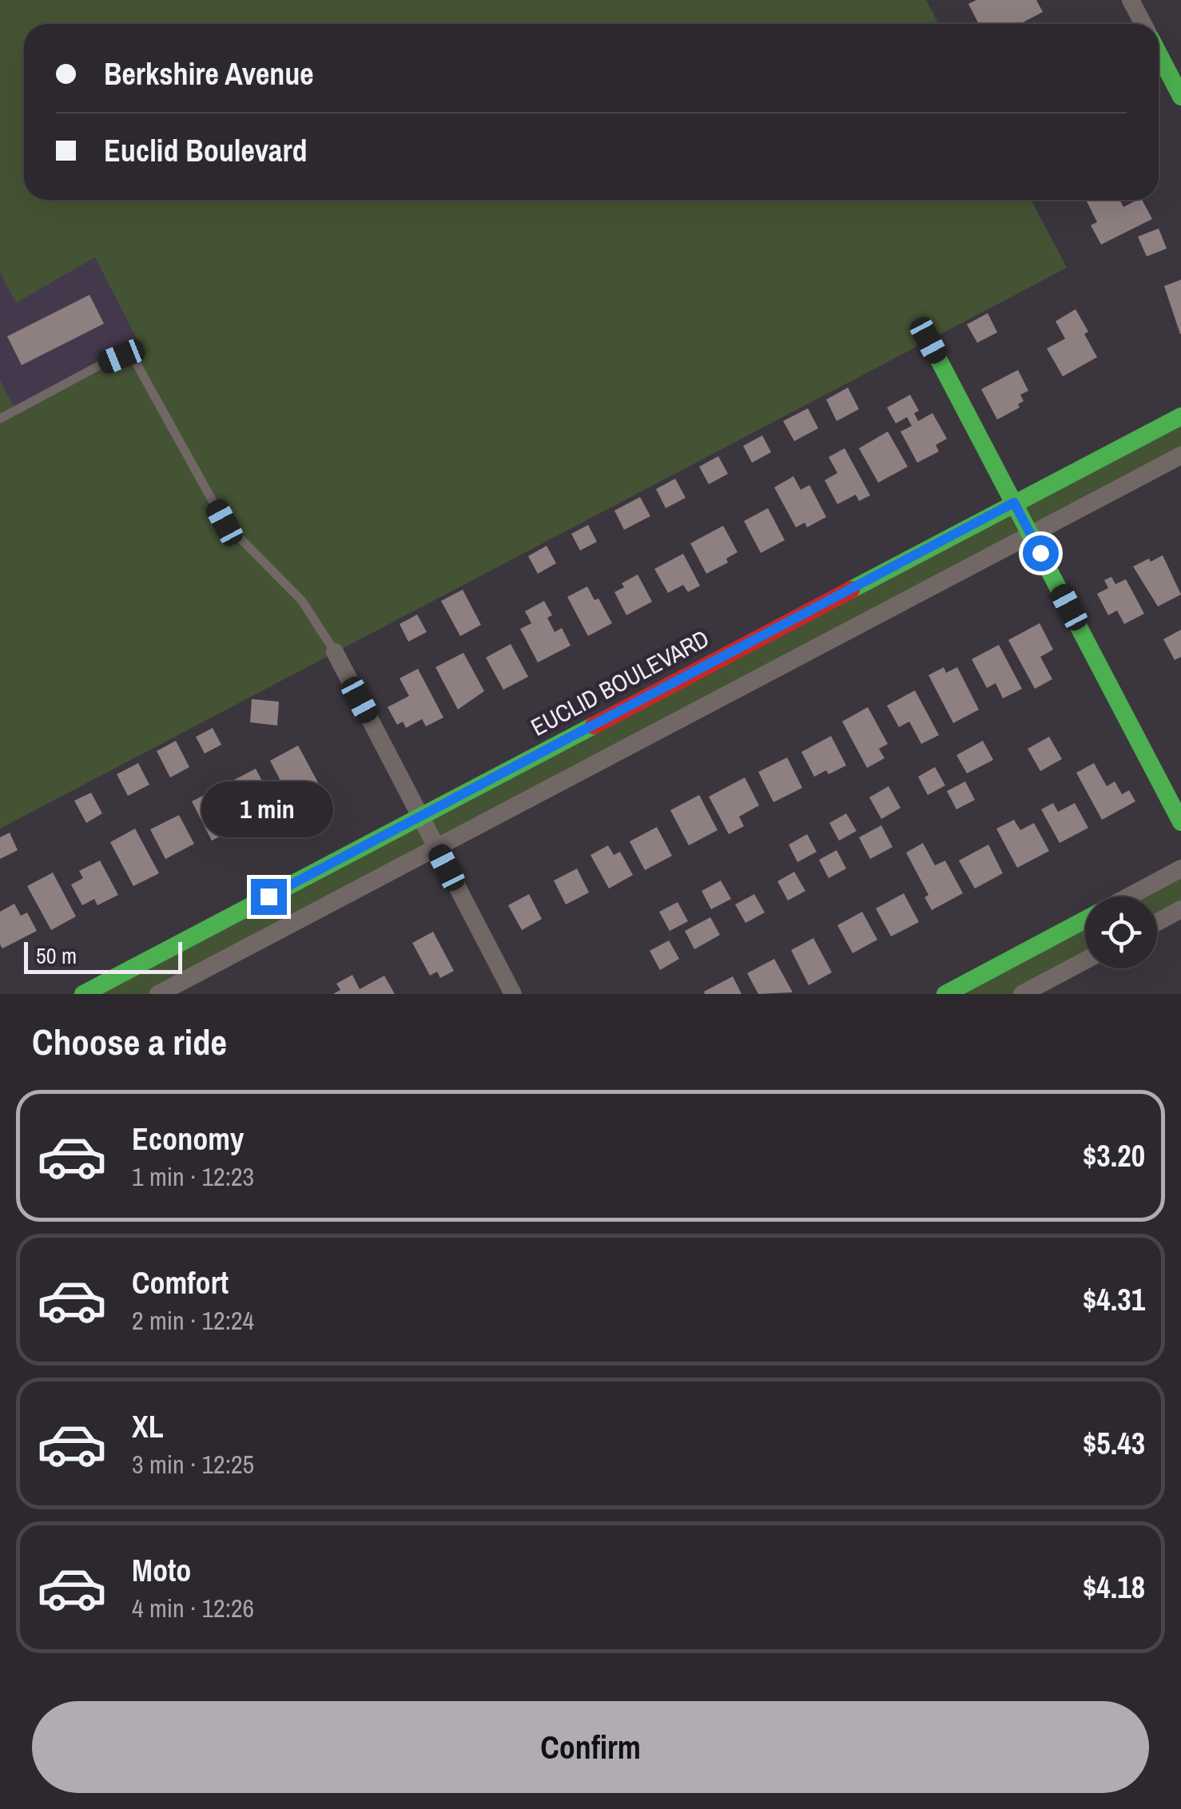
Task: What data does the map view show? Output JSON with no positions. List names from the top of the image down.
{
  "streets": {
    "street": ["EUCLID BOULEVARD"]
  },
  "scale_bar": "50 m",
  "page": {
    "banner": ["Berkshire Avenue", "Euclid Boulevard"],
    "bubble": "1 min",
    "scale": "50 m",
    "heading": "Choose a ride",
    "list": [
      {
        "name": "Economy",
        "note": "1 min · 12:23",
        "value": "$3.20"
      },
      {
        "name": "Comfort",
        "note": "2 min · 12:24",
        "value": "$4.31"
      },
      {
        "name": "XL",
        "note": "3 min · 12:25",
        "value": "$5.43"
      },
      {
        "name": "Moto",
        "note": "4 min · 12:26",
        "value": "$4.18"
      }
    ],
    "buttons": "Confirm"
  }
}
